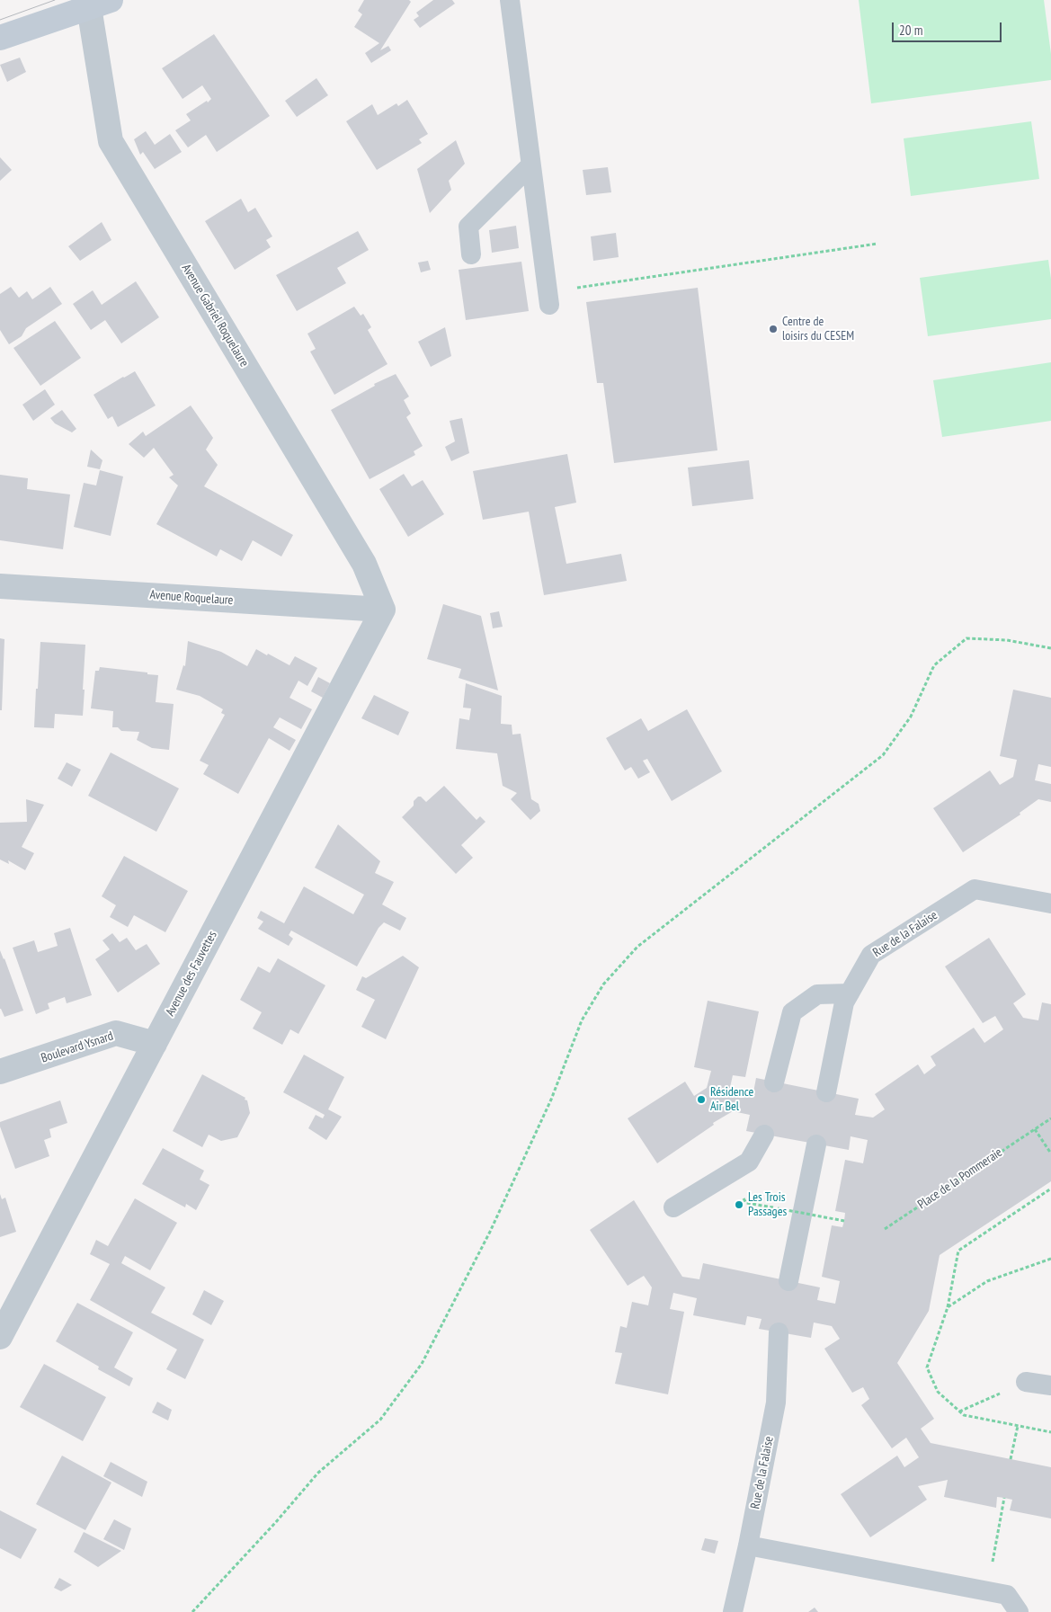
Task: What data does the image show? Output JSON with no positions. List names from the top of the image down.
{
  "streets": {
    "street": [
      "Avenue Gabriel Roquelaure",
      "Avenue Roquelaure",
      "Avenue des Fauvettes",
      "Boulevard Ysnard"
    ],
    "lane": ["Rue de la Falaise"],
    "path": ["Place de la Pommeraie"]
  },
  "crossings": [
    ["Avenue Gabriel Roquelaure", "Avenue Roquelaure"],
    ["Avenue Gabriel Roquelaure", "Avenue des Fauvettes"],
    ["Avenue Roquelaure", "Avenue des Fauvettes"],
    ["Avenue des Fauvettes", "Boulevard Ysnard"]
  ],
  "places": ["Centre de loisirs du CESEM", "Résidence Air Bel", "Les Trois Passages"],
  "scale_bar": "20 m"
}
